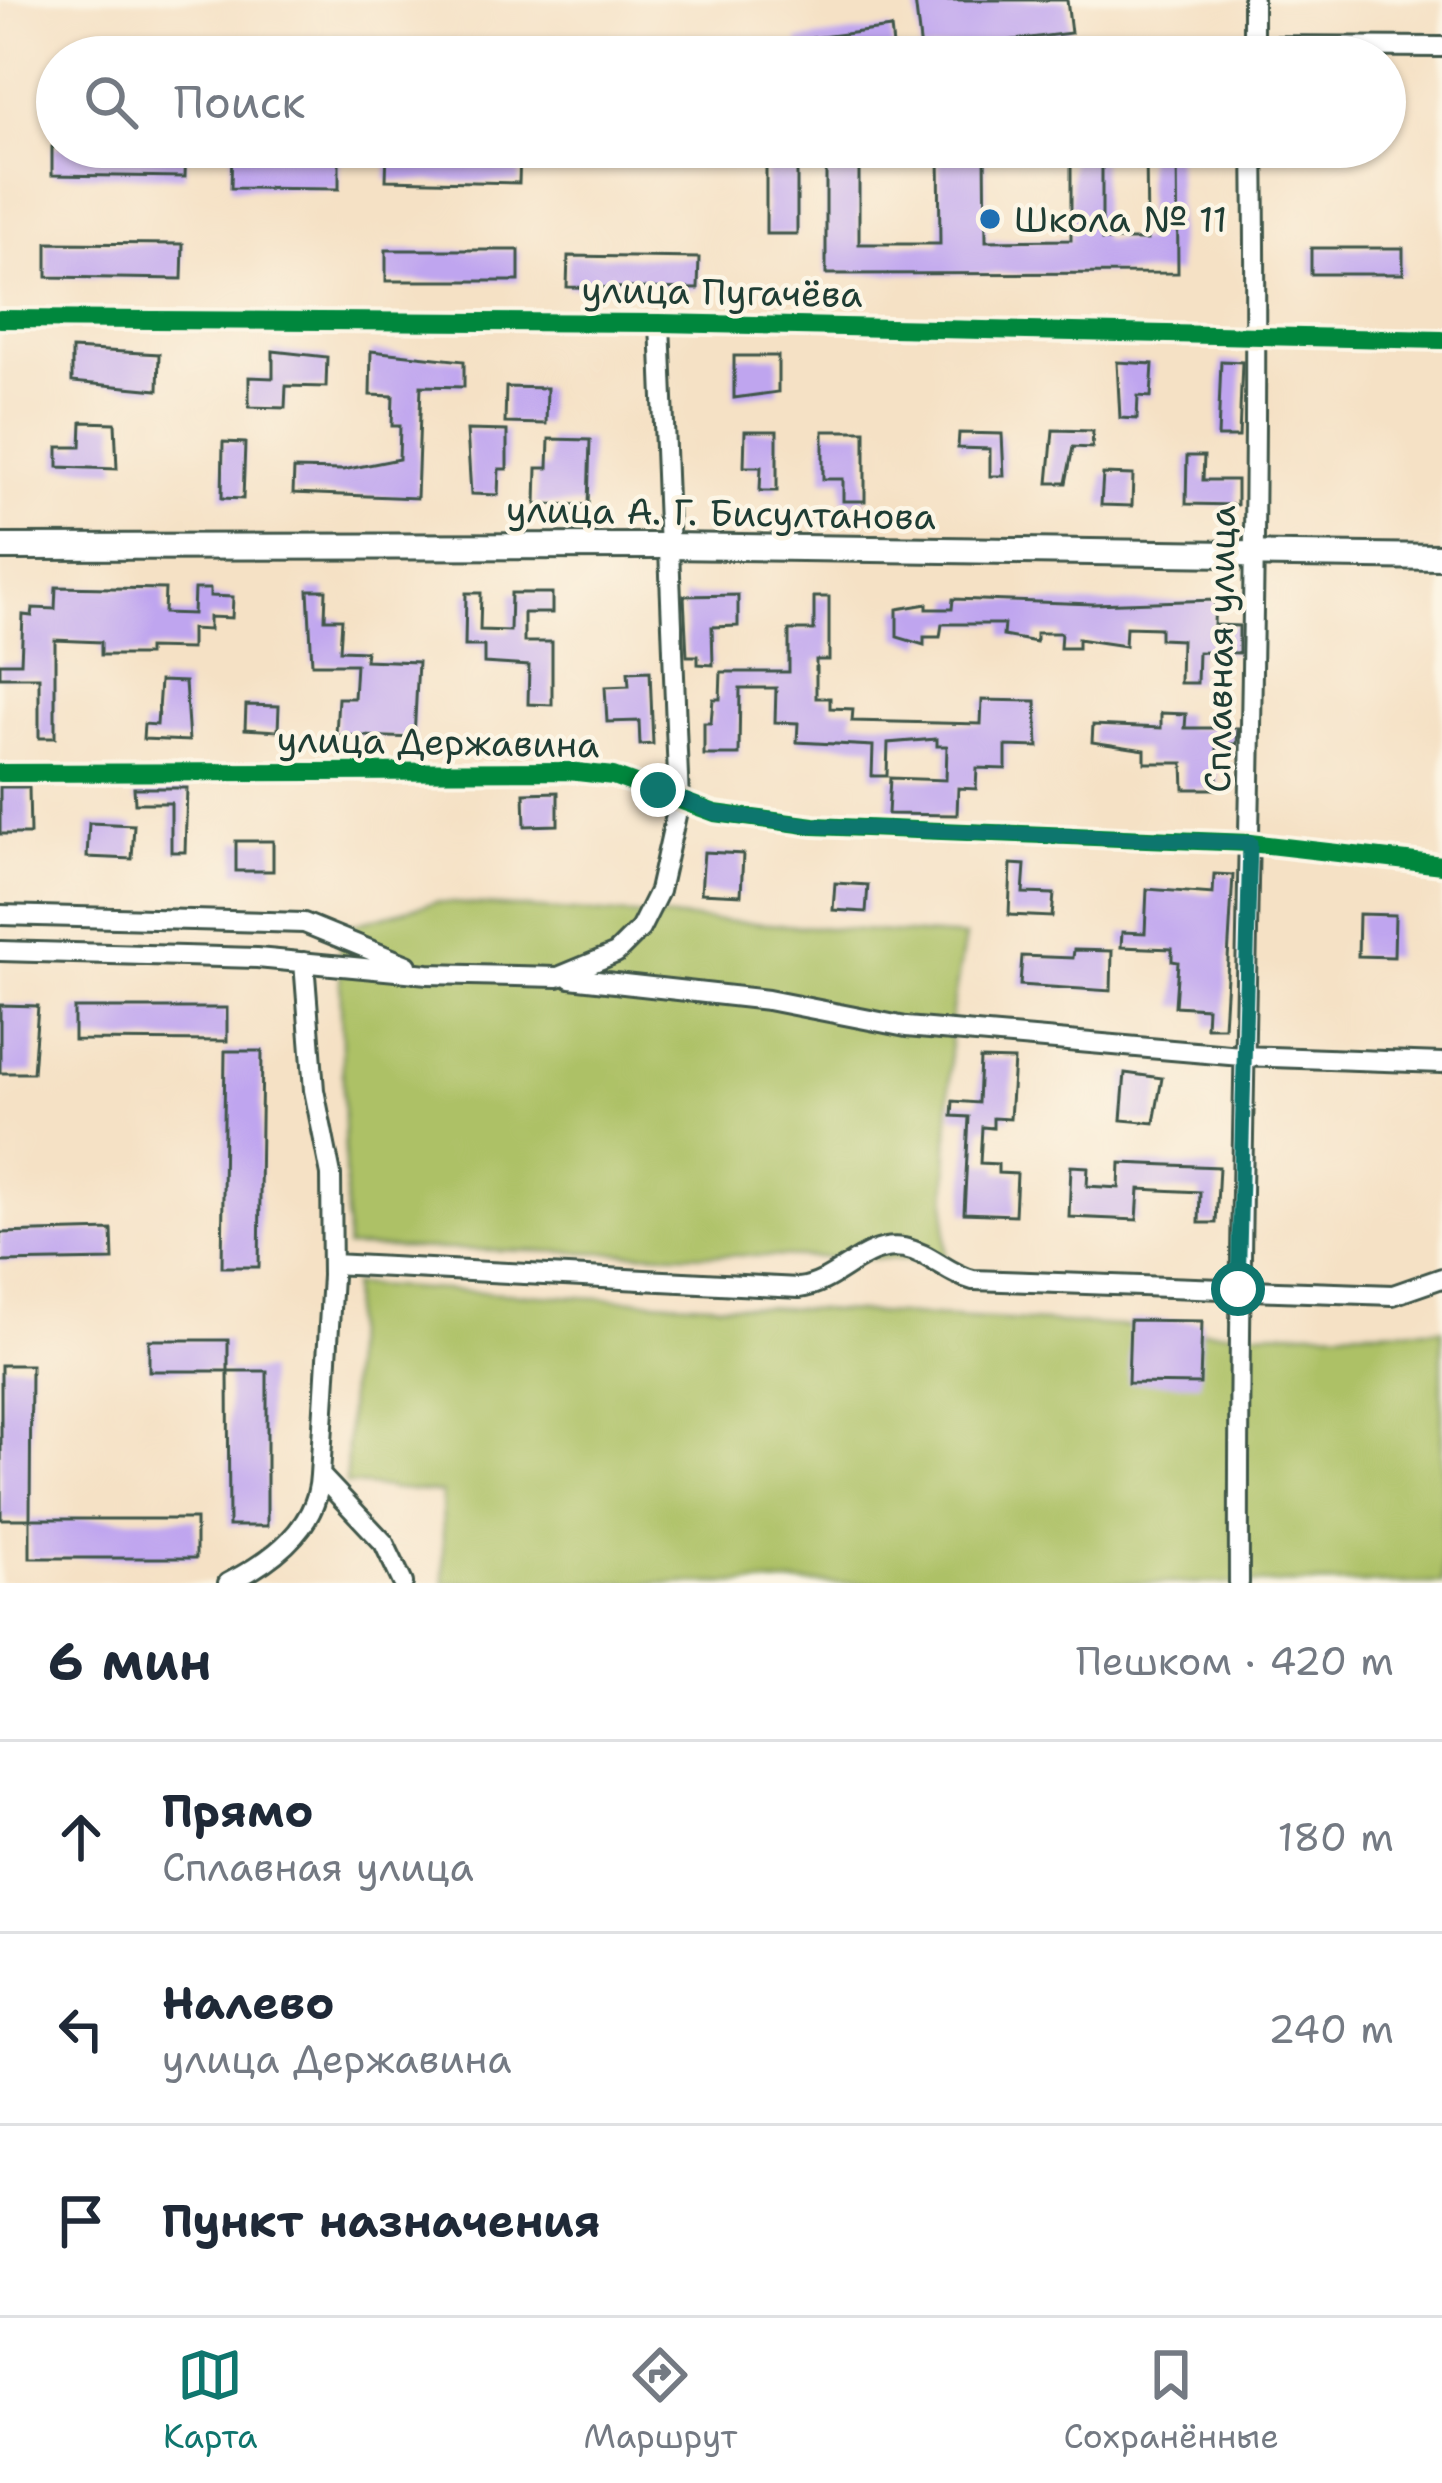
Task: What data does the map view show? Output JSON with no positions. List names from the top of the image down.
{
  "streets": {
    "street": [
      "улица Пугачёва",
      "улица А. Г. Бисултанова",
      "Сплавная улица",
      "улица Державина"
    ]
  },
  "crossings": [
    ["улица Пугачёва", "Сплавная улица"],
    ["улица А. Г. Бисултанова", "Сплавная улица"],
    ["Сплавная улица", "улица Державина"]
  ],
  "places": ["Школа № 11"],
  "page": {
    "search": "Поиск",
    "heading": ["6 мин", "Пешком · 420 m"],
    "list": [
      ["Прямо", "Сплавная улица", "180 m"],
      ["Налево", "улица Державина", "240 m"],
      "Пункт назначения"
    ],
    "nav": ["Карта", "Маршрут", "Сохранённые"]
  }
}
